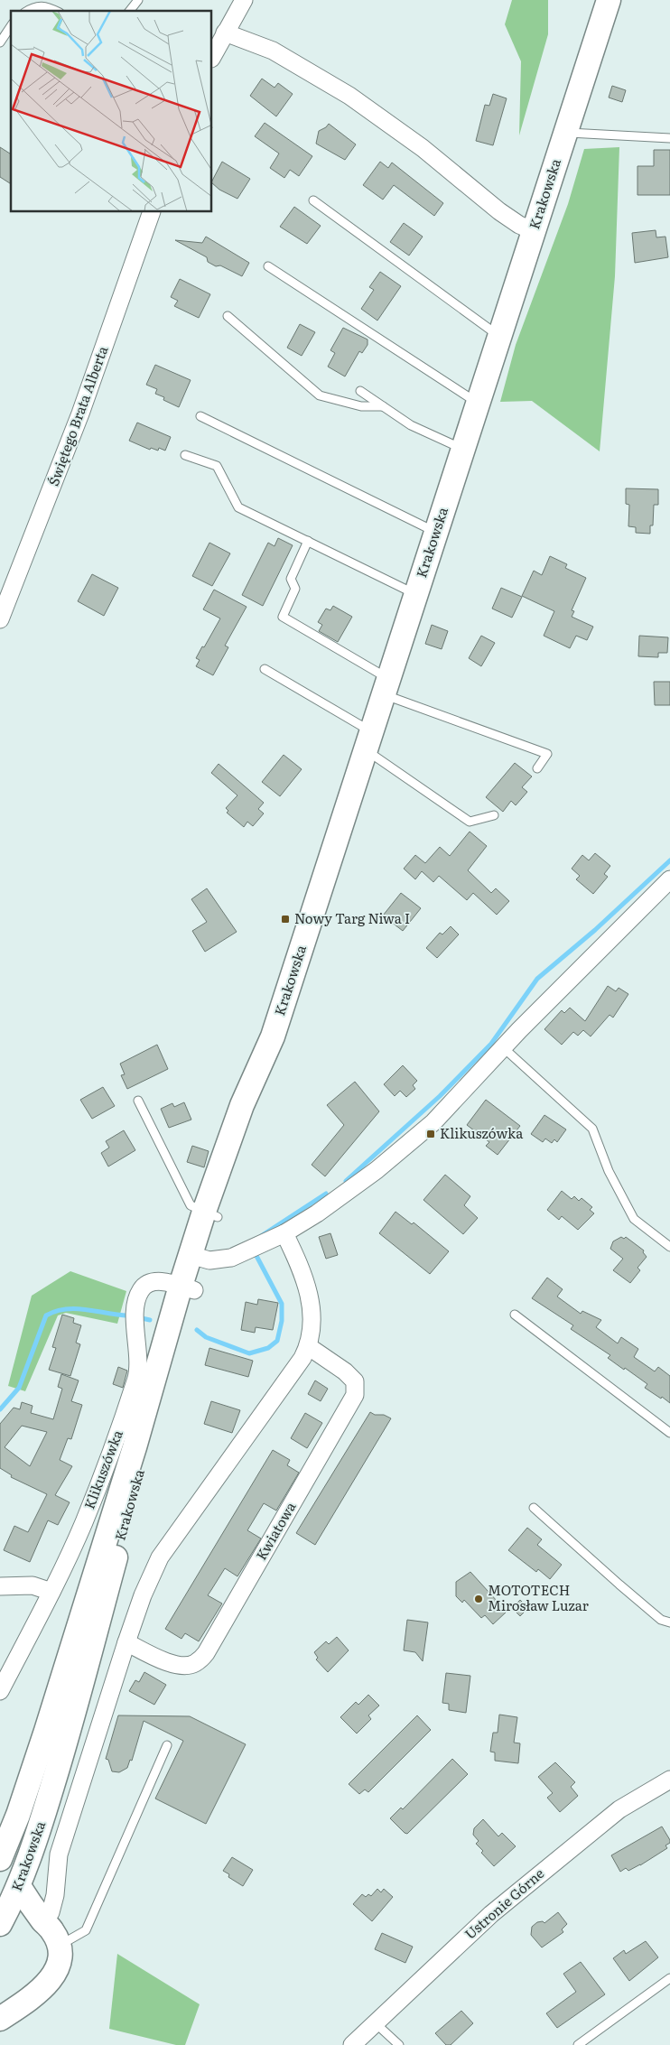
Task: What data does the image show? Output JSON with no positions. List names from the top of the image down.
{
  "streets": {
    "main road": ["Krakowska"],
    "street": [
      "Świętego Brata Alberta",
      "Klikuszówka",
      "Kwiatowa",
      "Ustronie Górne"
    ]
  },
  "crossings": [
    ["Krakowska", "Klikuszówka"]
  ],
  "places": {
    "transit": ["Nowy Targ Niwa I", "Klikuszówka"],
    "other": ["MOTOTECH Mirosław Luzar"]
  }
}
